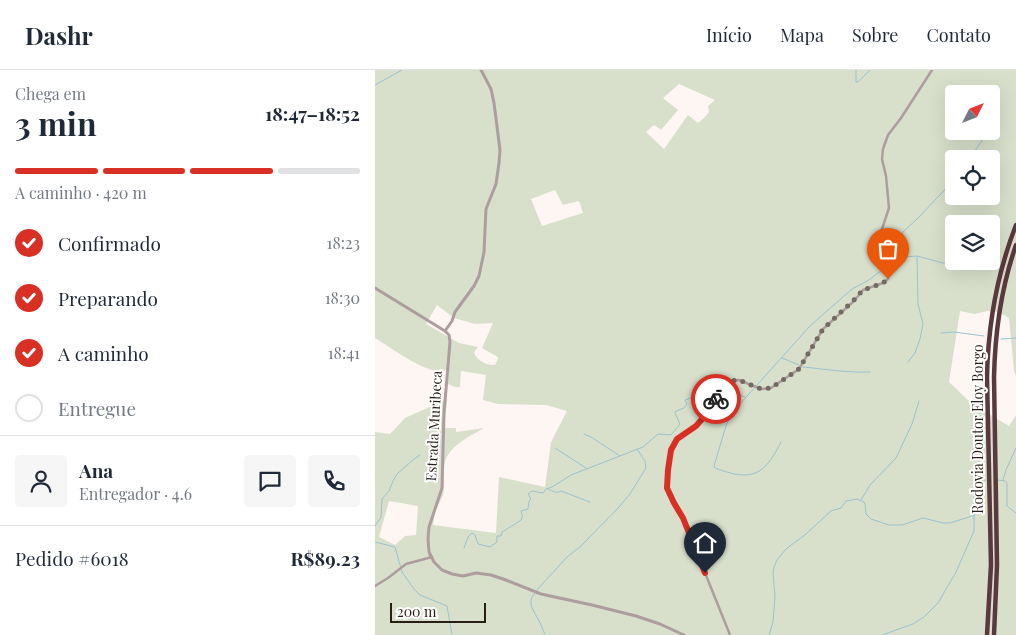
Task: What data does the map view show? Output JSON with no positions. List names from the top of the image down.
{
  "streets": {
    "highway": ["Rodovia Doutor Eloy Borgo"],
    "street": ["Estrada Muribeca"]
  },
  "scale_bar": "200 m",
  "north": "top right",
  "page": {
    "header": "Dashr",
    "nav": [
      "Início",
      "Mapa",
      "Sobre",
      "Contato"
    ],
    "heading": ["3 min", "Chega em", "18:47–18:52"],
    "panel": [
      "Ana",
      "Entregador · 4.6",
      "Pedido #6018",
      "R$89.23"
    ],
    "bar": "A caminho · 420 m",
    "list": [
      ["Confirmado", "18:23"],
      ["Preparando", "18:30"],
      ["A caminho", "18:41"],
      "Entregue"
    ],
    "scale": "200 m"
  }
}
